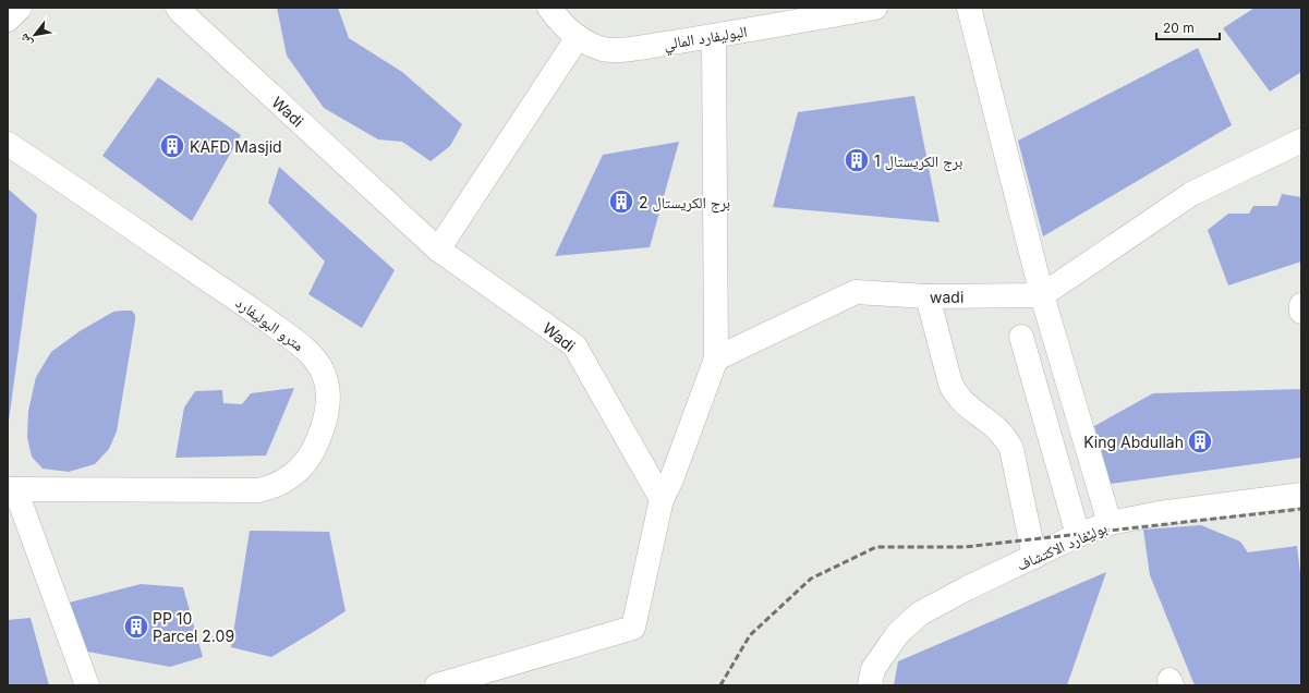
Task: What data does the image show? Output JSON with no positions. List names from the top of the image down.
{
  "streets": {
    "street": [
      "البوليفارد المالي",
      "Wadi",
      "wadi",
      "مترو البوليفارد",
      "بوليفارد الاكتشاف"
    ]
  },
  "places": {
    "building": [
      "KAFD Masjid",
      "برج الكريستال 1",
      "برج الكريستال 2",
      "King Abdullah",
      "PP 10 Parcel 2.09"
    ]
  },
  "scale_bar": "20 m",
  "north": "bottom left"
}
